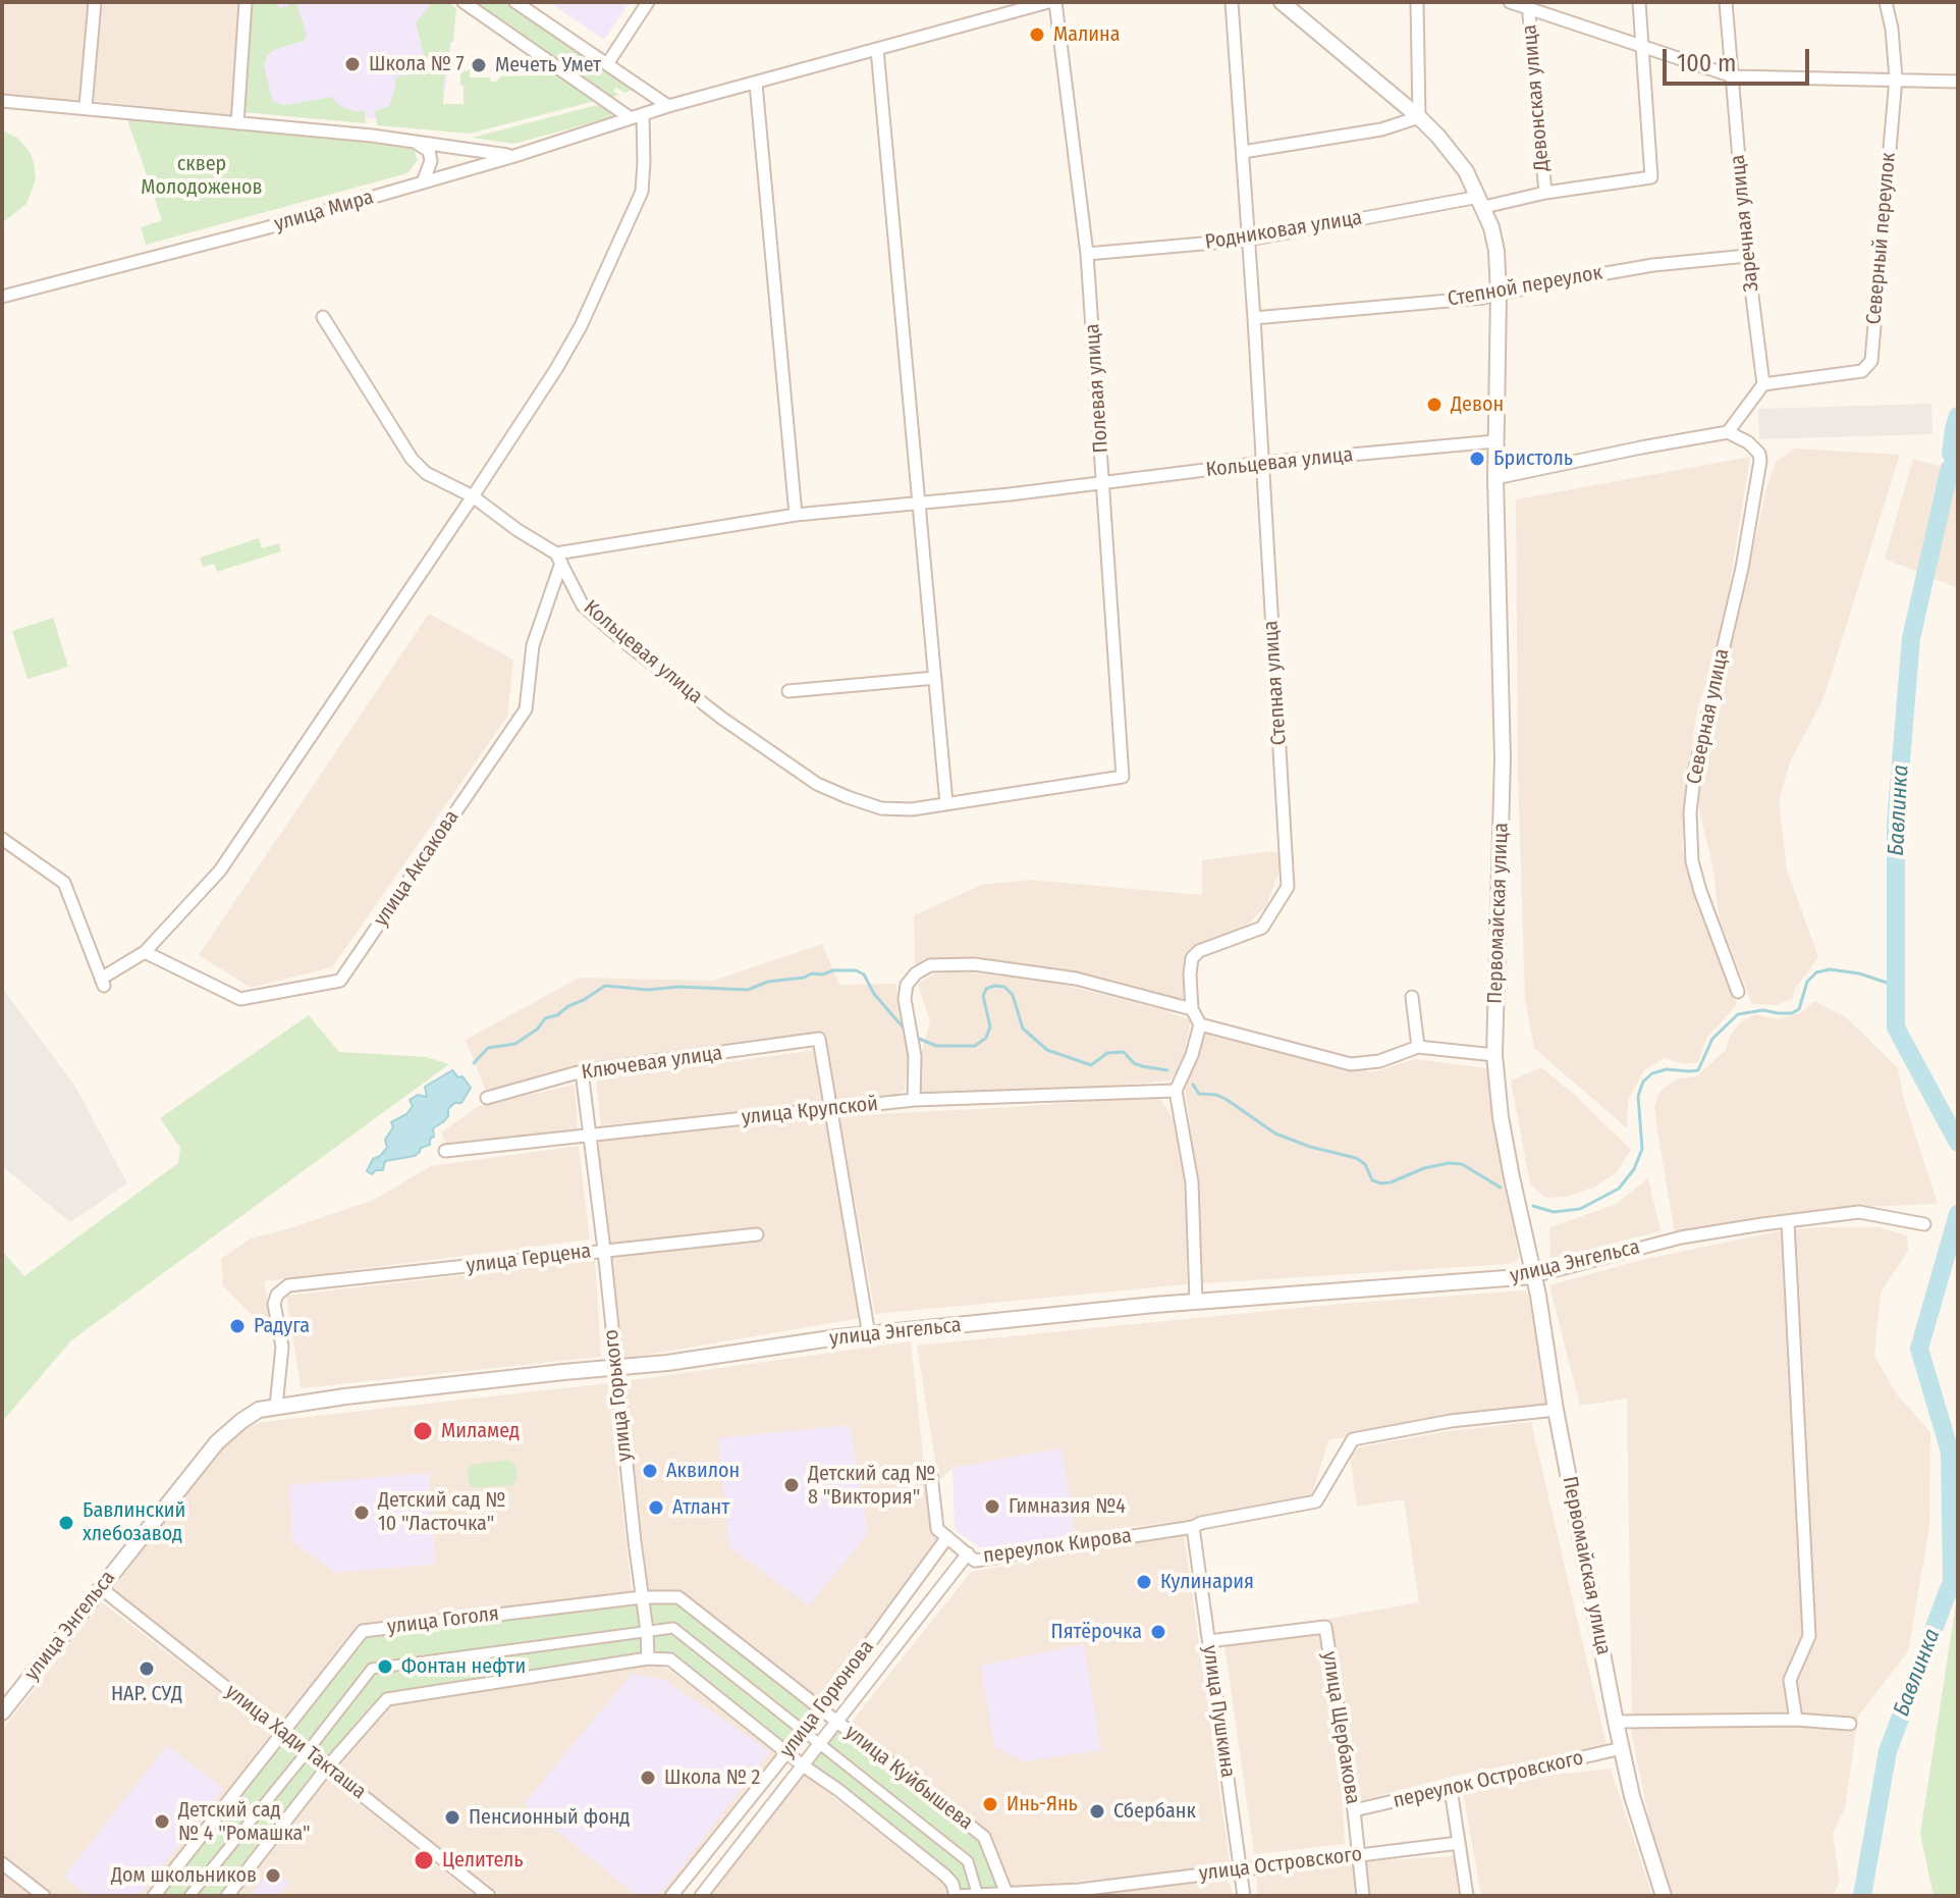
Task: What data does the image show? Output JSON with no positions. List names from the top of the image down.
{
  "streets": {
    "street": [
      "Девонская улица",
      "улица Мира",
      "Заречная улица",
      "Родниковая улица",
      "Северный переулок",
      "Степной переулок",
      "Полевая улица",
      "Кольцевая улица",
      "Степная улица",
      "Северная улица",
      "улица Аксакова",
      "Первомайская улица",
      "Ключевая улица",
      "улица Крупской",
      "улица Герцена",
      "улица Энгельса",
      "улица Горького",
      "переулок Кирова",
      "улица Гоголя",
      "улица Горюнова",
      "улица Пушкина",
      "улица Щербакова",
      "улица Хади Такташа",
      "улица Куйбышева",
      "переулок Островского",
      "улица Островского"
    ]
  },
  "crossings": [
    ["Девонская улица", "Родниковая улица"],
    ["Заречная улица", "Северный переулок"],
    ["Заречная улица", "Степной переулок"],
    ["Родниковая улица", "Полевая улица"],
    ["Родниковая улица", "Степная улица"],
    ["Родниковая улица", "Первомайская улица"],
    ["Степной переулок", "Степная улица"],
    ["Степной переулок", "Первомайская улица"],
    ["Полевая улица", "Кольцевая улица"],
    ["Кольцевая улица", "Степная улица"],
    ["Кольцевая улица", "улица Аксакова"],
    ["Кольцевая улица", "Первомайская улица"],
    ["Первомайская улица", "улица Энгельса"],
    ["Первомайская улица", "переулок Островского"],
    ["Ключевая улица", "улица Крупской"],
    ["Ключевая улица", "улица Горького"],
    ["улица Крупской", "улица Горького"],
    ["улица Герцена", "улица Энгельса"],
    ["улица Герцена", "улица Горького"],
    ["улица Энгельса", "улица Горького"],
    ["улица Энгельса", "улица Хади Такташа"],
    ["улица Горького", "улица Гоголя"],
    ["переулок Кирова", "улица Горюнова"],
    ["переулок Кирова", "улица Пушкина"],
    ["улица Гоголя", "улица Горюнова"],
    ["улица Гоголя", "улица Хади Такташа"],
    ["улица Гоголя", "улица Куйбышева"],
    ["улица Горюнова", "улица Куйбышева"],
    ["улица Пушкина", "улица Щербакова"],
    ["улица Пушкина", "улица Островского"],
    ["улица Щербакова", "переулок Островского"],
    ["улица Щербакова", "улица Островского"],
    ["улица Куйбышева", "улица Островского"]
  ],
  "water": ["Бавлинка"],
  "parks": ["сквер Молодоженов"],
  "places": [
    "Малина",
    "Школа № 7",
    "Мечеть Умет",
    "Девон",
    "Бристоль",
    "Радуга",
    "Миламед",
    "Аквилон",
    "Детский сад № 8 \"Виктория\"",
    "Гимназия №4",
    "Атлант",
    "Детский сад № 10 \"Ласточка\"",
    "Бавлинский хлебозавод",
    "Кулинария",
    "Пятёрочка",
    "Фонтан нефти",
    "НАР. СУД",
    "Школа № 2",
    "Инь-Янь",
    "Сбербанк",
    "Пенсионный фонд",
    "Детский сад № 4 \"Ромашка\"",
    "Целитель",
    "Дом школьников"
  ],
  "scale_bar": "100 m"
}
